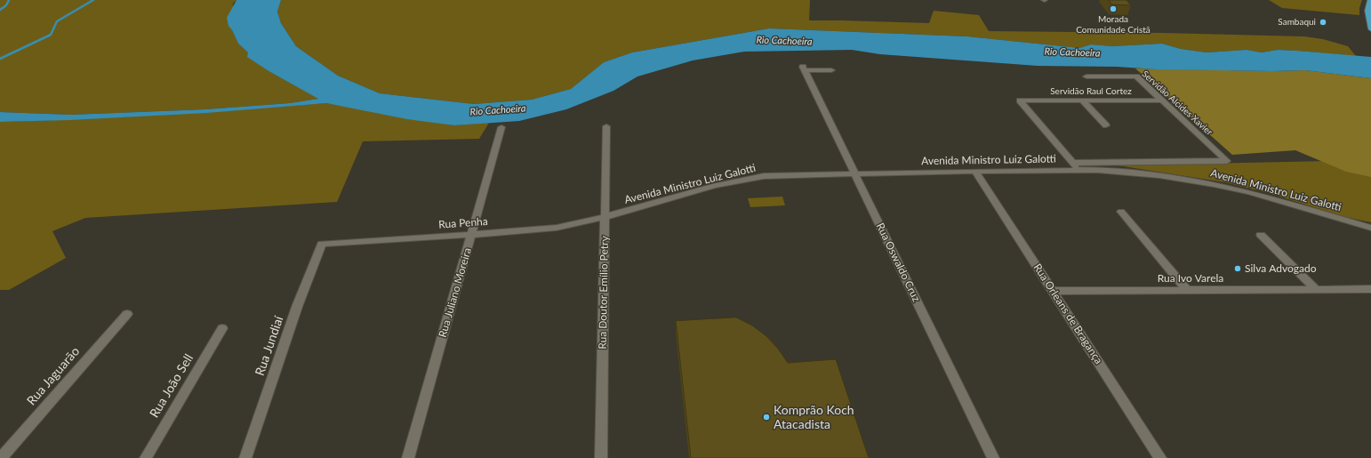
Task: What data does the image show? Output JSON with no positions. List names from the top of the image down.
{
  "streets": {
    "street": [
      "Servidão Raul Cortez",
      "Servidão Alcides Xavier",
      "Avenida Ministro Luiz Galotti",
      "Rua Penha",
      "Rua Oswaldo Cruz",
      "Rua Ivo Varela",
      "Rua Juliano Moreira",
      "Rua Doutor Emílio Petry",
      "Rua Orleans de Bragança",
      "Rua Jundiaí",
      "Rua Jaguarão",
      "Rua João Sell"
    ]
  },
  "crossings": [
    ["Servidão Raul Cortez", "Servidão Alcides Xavier"],
    ["Servidão Raul Cortez", "Avenida Ministro Luiz Galotti"],
    ["Servidão Alcides Xavier", "Avenida Ministro Luiz Galotti"],
    ["Avenida Ministro Luiz Galotti", "Rua Penha"],
    ["Avenida Ministro Luiz Galotti", "Rua Oswaldo Cruz"],
    ["Avenida Ministro Luiz Galotti", "Rua Doutor Emílio Petry"],
    ["Avenida Ministro Luiz Galotti", "Rua Orleans de Bragança"],
    ["Rua Penha", "Rua Juliano Moreira"],
    ["Rua Penha", "Rua Doutor Emílio Petry"],
    ["Rua Penha", "Rua Jundiaí"],
    ["Rua Ivo Varela", "Rua Orleans de Bragança"]
  ],
  "water": ["Rio Cachoeira"],
  "places": [
    "Morada Comunidade Cristã",
    "Sambaqui",
    "Silva Advogado",
    "Komprão Koch Atacadista"
  ]
}
